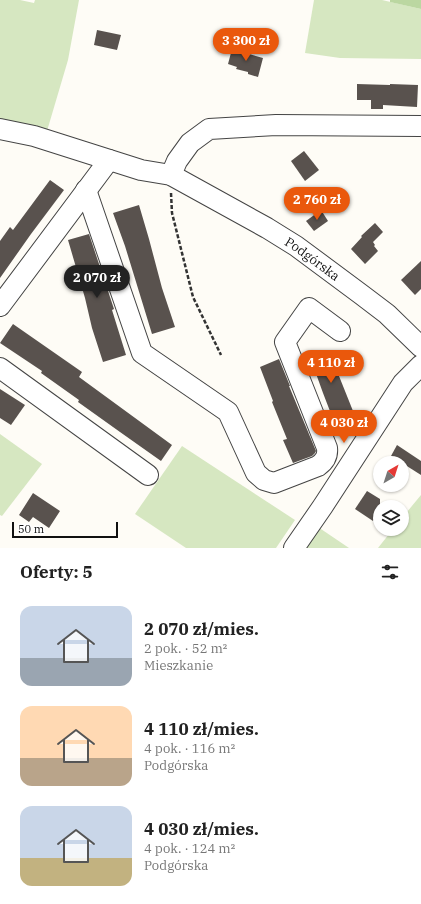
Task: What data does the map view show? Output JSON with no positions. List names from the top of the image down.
{
  "streets": {
    "street": ["Podgórska"]
  },
  "scale_bar": "50 m",
  "north": "top right",
  "page": {
    "price": [
      "3 300 zł",
      "2 760 zł",
      "2 070 zł",
      "4 110 zł",
      "4 030 zł"
    ],
    "scale": "50 m",
    "heading": "Oferty: 5",
    "list": [
      {
        "name": "2 070 zł/mies.",
        "note": "2 pok. · 52 m² · Mieszkanie"
      },
      {
        "name": "4 110 zł/mies.",
        "note": "4 pok. · 116 m² · Podgórska"
      },
      {
        "name": "4 030 zł/mies.",
        "note": "4 pok. · 124 m² · Podgórska"
      }
    ]
  }
}
